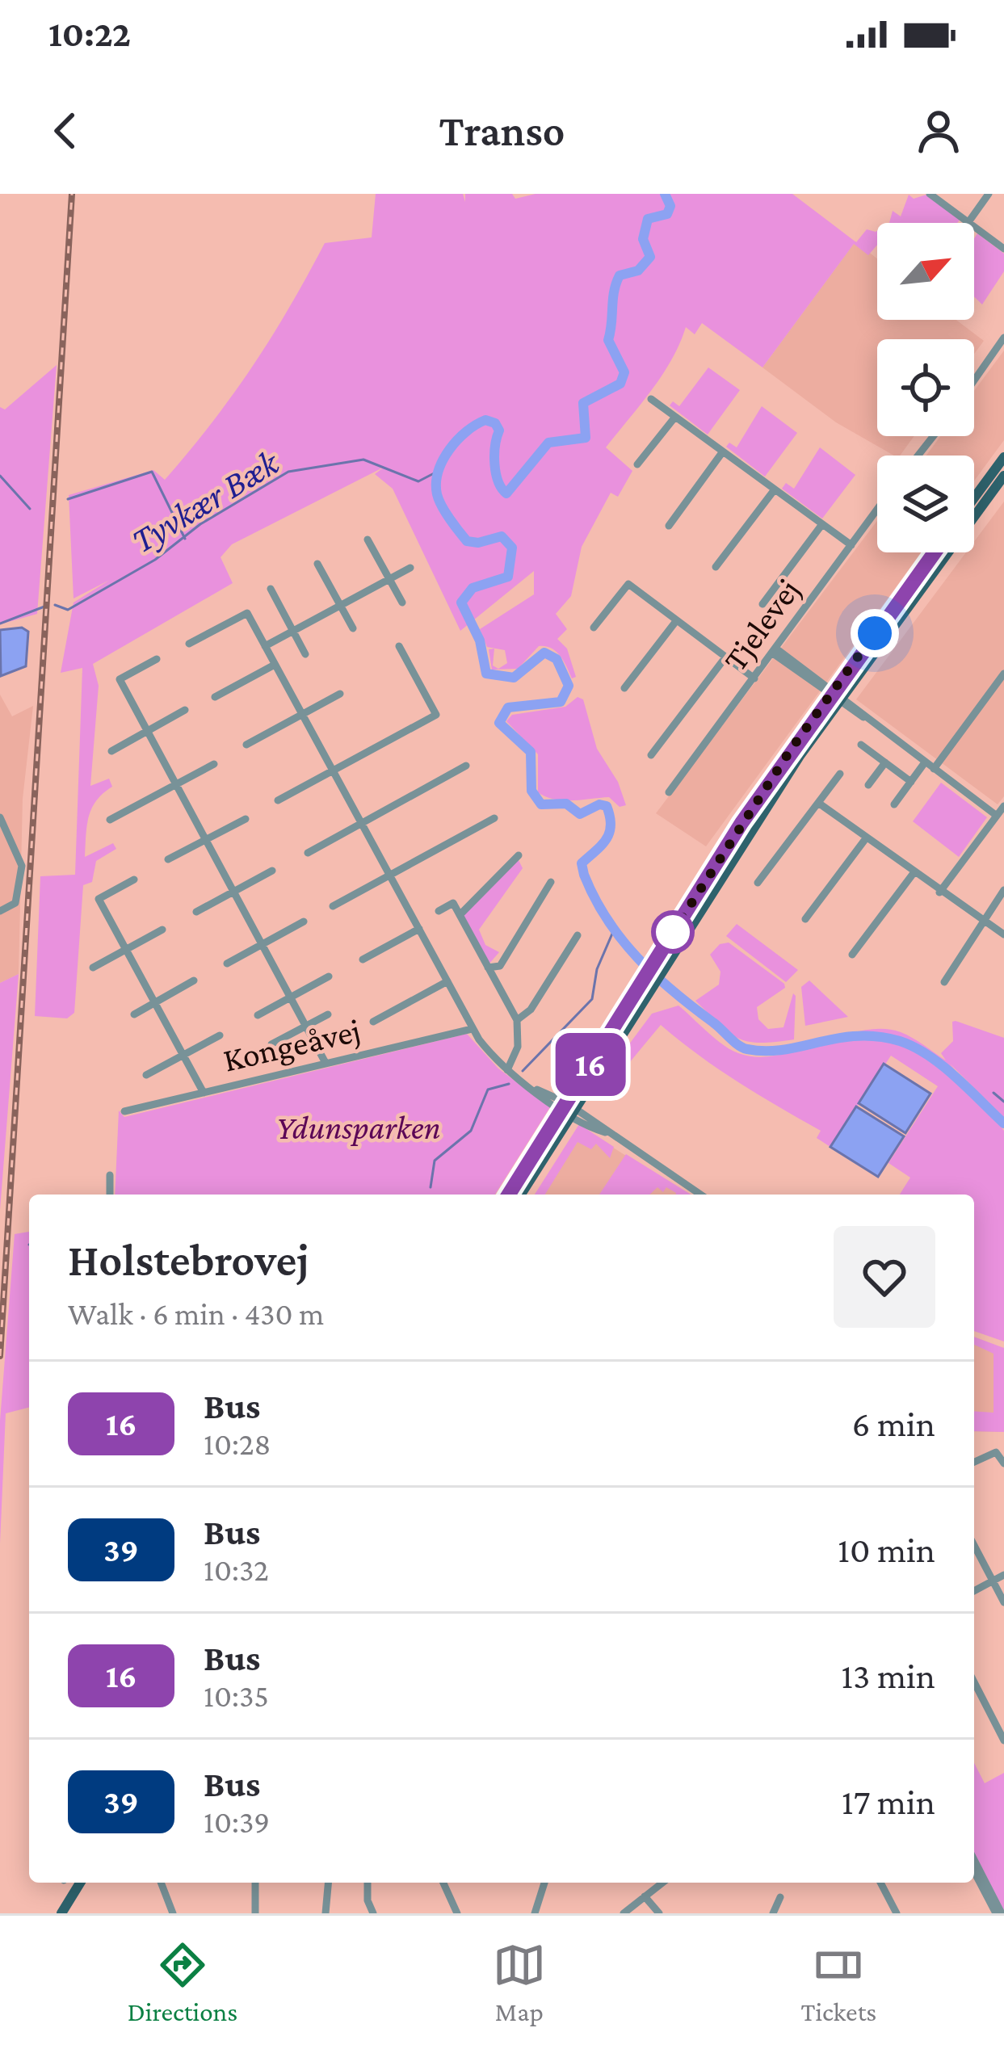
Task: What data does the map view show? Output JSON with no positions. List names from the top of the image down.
{
  "streets": {
    "street": ["Tjelevej", "Kongeåvej"]
  },
  "water": ["Tyvkær Bæk"],
  "parks": ["Ydunsparken"],
  "lines": ["bus line 16"],
  "north": "top right",
  "page": {
    "status": "10:22",
    "header": "Transo",
    "on_map": "16",
    "heading": ["Holstebrovej", "Walk · 6 min · 430 m"],
    "list": [
      {
        "mark": "16",
        "name": "Bus",
        "note": "10:28",
        "value": "6 min"
      },
      {
        "mark": "39",
        "name": "Bus",
        "note": "10:32",
        "value": "10 min"
      },
      {
        "mark": "16",
        "name": "Bus",
        "note": "10:35",
        "value": "13 min"
      },
      {
        "mark": "39",
        "name": "Bus",
        "note": "10:39",
        "value": "17 min"
      }
    ],
    "tabs": ["Directions", "Map", "Tickets"]
  }
}
